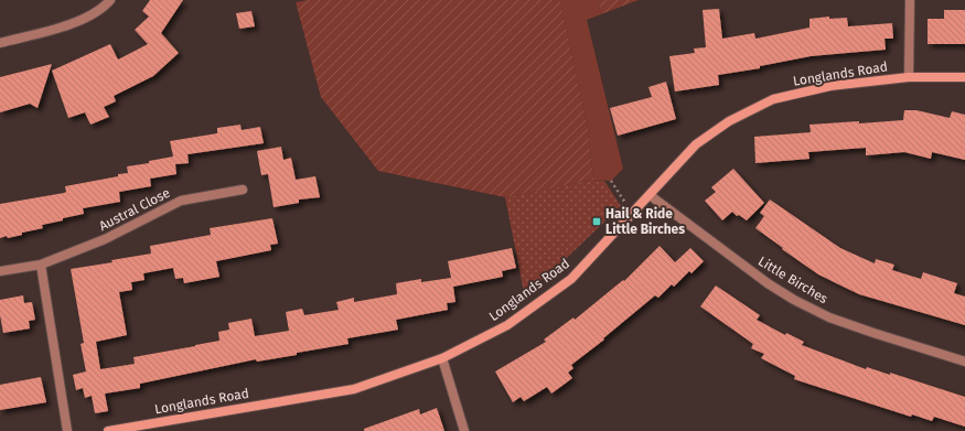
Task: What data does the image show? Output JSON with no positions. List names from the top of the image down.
{
  "streets": {
    "street": ["Longlands Road", "Austral Close", "Little Birches"]
  },
  "crossings": [
    ["Longlands Road", "Little Birches"]
  ],
  "places": {
    "transit": ["Hail & Ride Little Birches"]
  }
}
